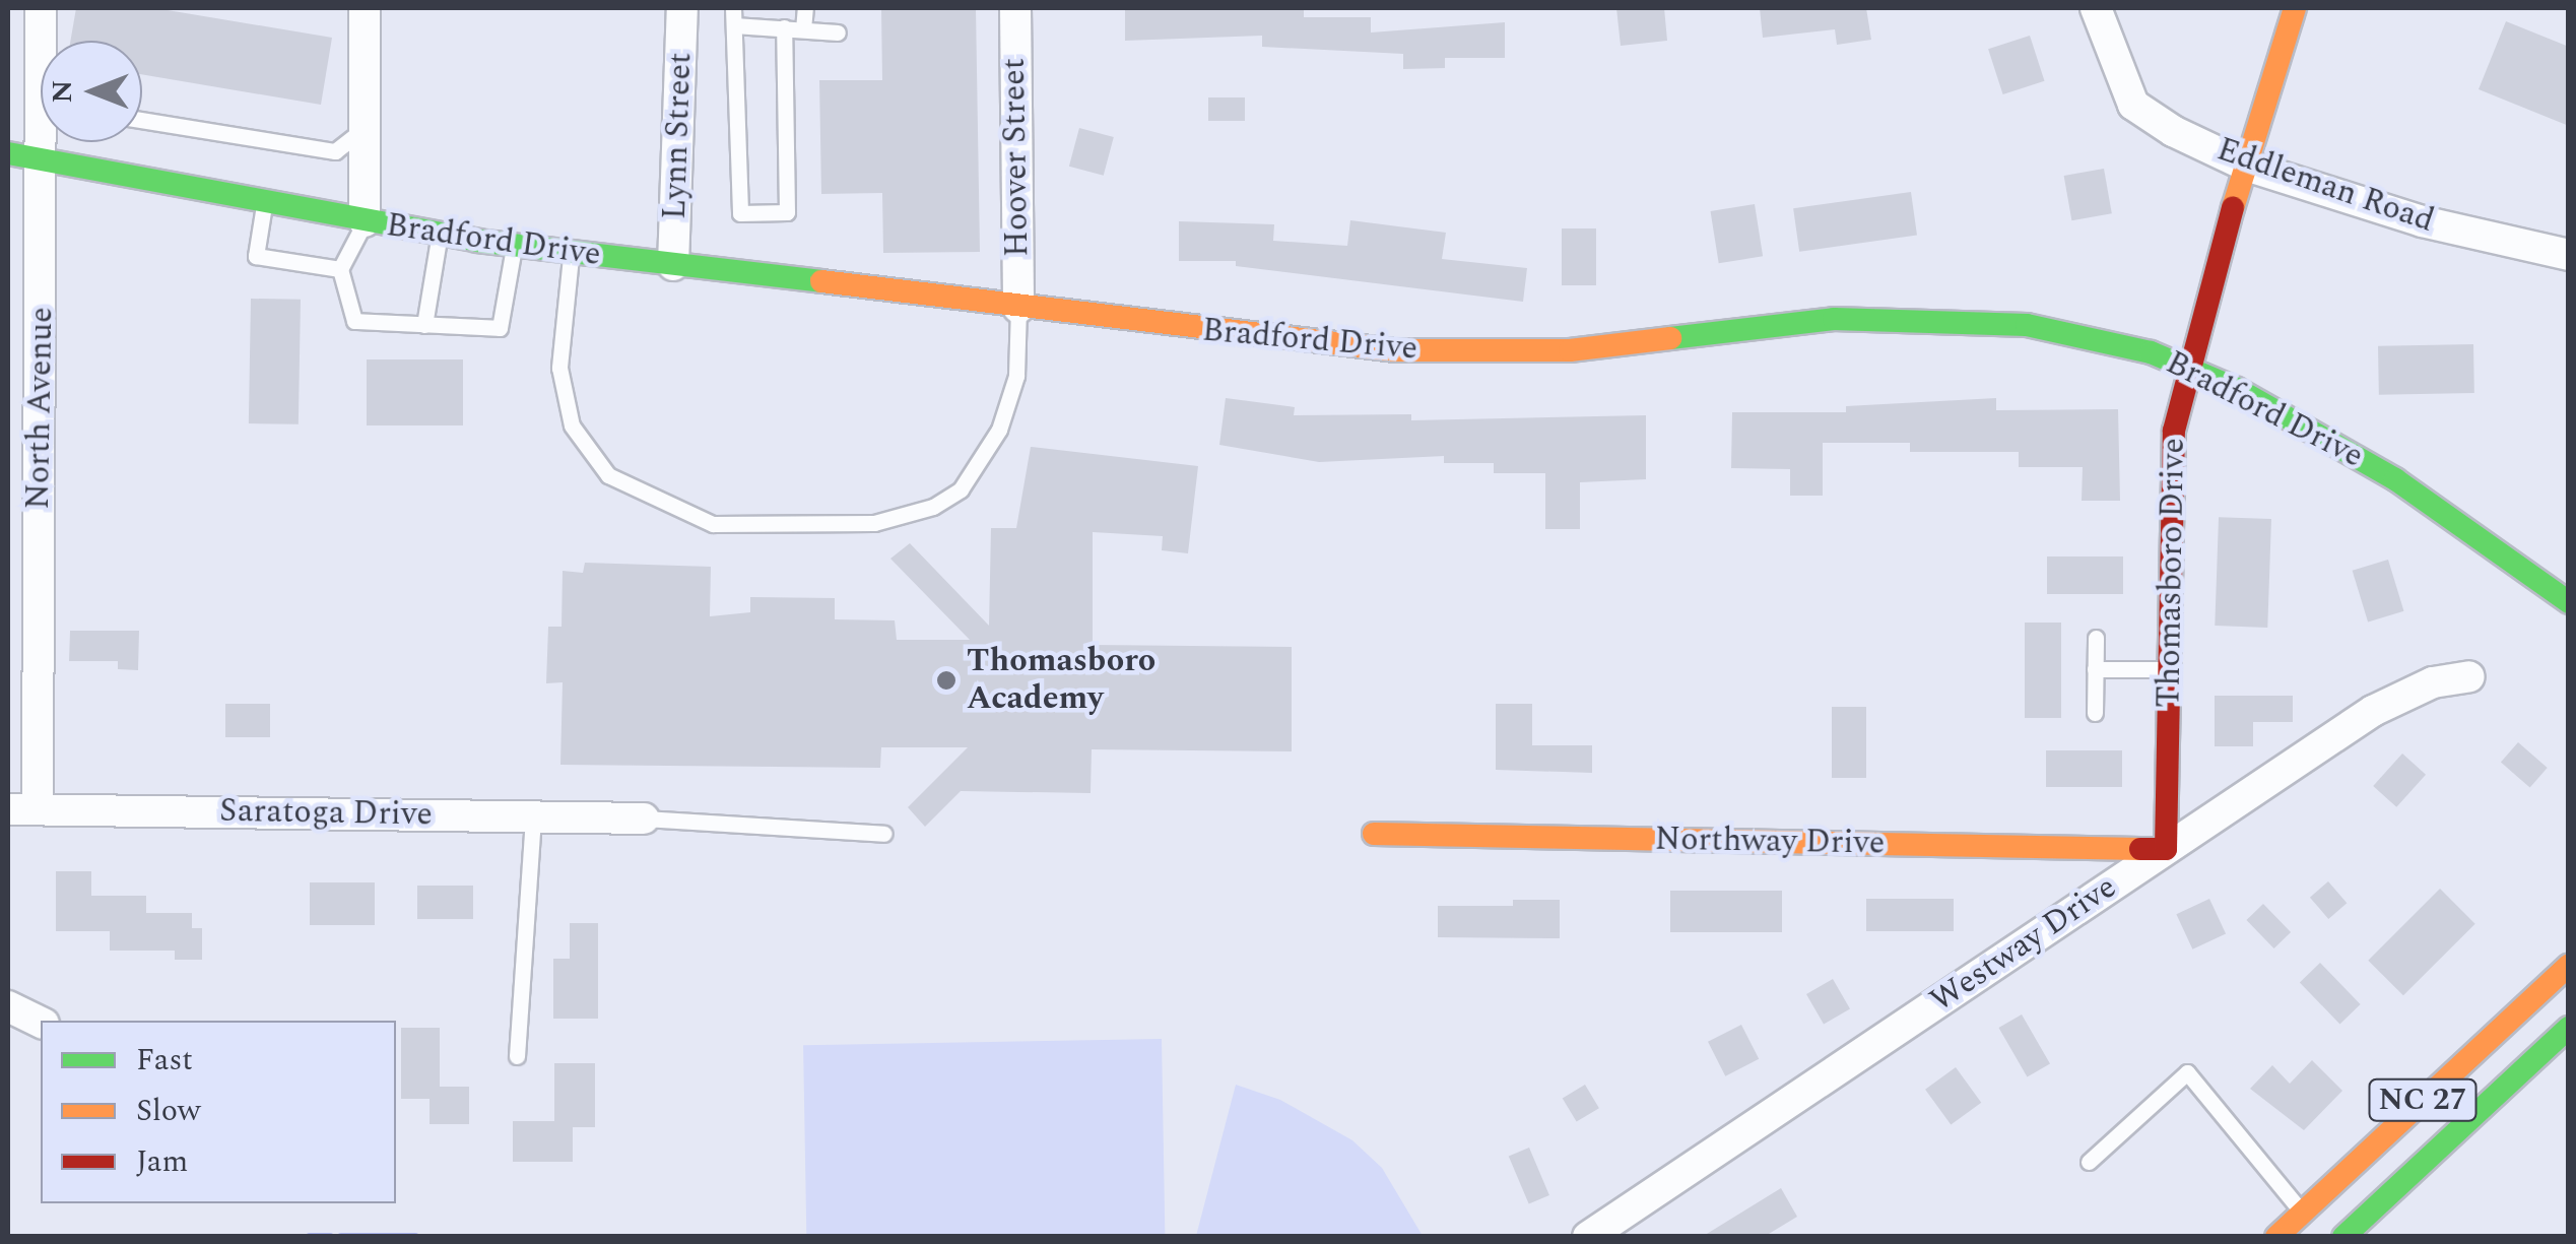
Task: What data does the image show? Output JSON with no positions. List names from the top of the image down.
{
  "streets": {
    "street": [
      "Lynn Street",
      "Hoover Street",
      "Eddleman Road",
      "Bradford Drive",
      "North Avenue",
      "Thomasboro Drive",
      "Saratoga Drive",
      "Northway Drive",
      "Westway Drive",
      "NC 27"
    ]
  },
  "crossings": [
    ["Lynn Street", "Bradford Drive"],
    ["Hoover Street", "Bradford Drive"],
    ["Eddleman Road", "Thomasboro Drive"],
    ["Bradford Drive", "North Avenue"],
    ["Bradford Drive", "Thomasboro Drive"],
    ["North Avenue", "Saratoga Drive"],
    ["Thomasboro Drive", "Northway Drive"],
    ["Thomasboro Drive", "Westway Drive"],
    ["Northway Drive", "Westway Drive"]
  ],
  "places": ["Thomasboro Academy"],
  "legend": ["Fast", "Slow", "Jam"],
  "north": "left"
}
